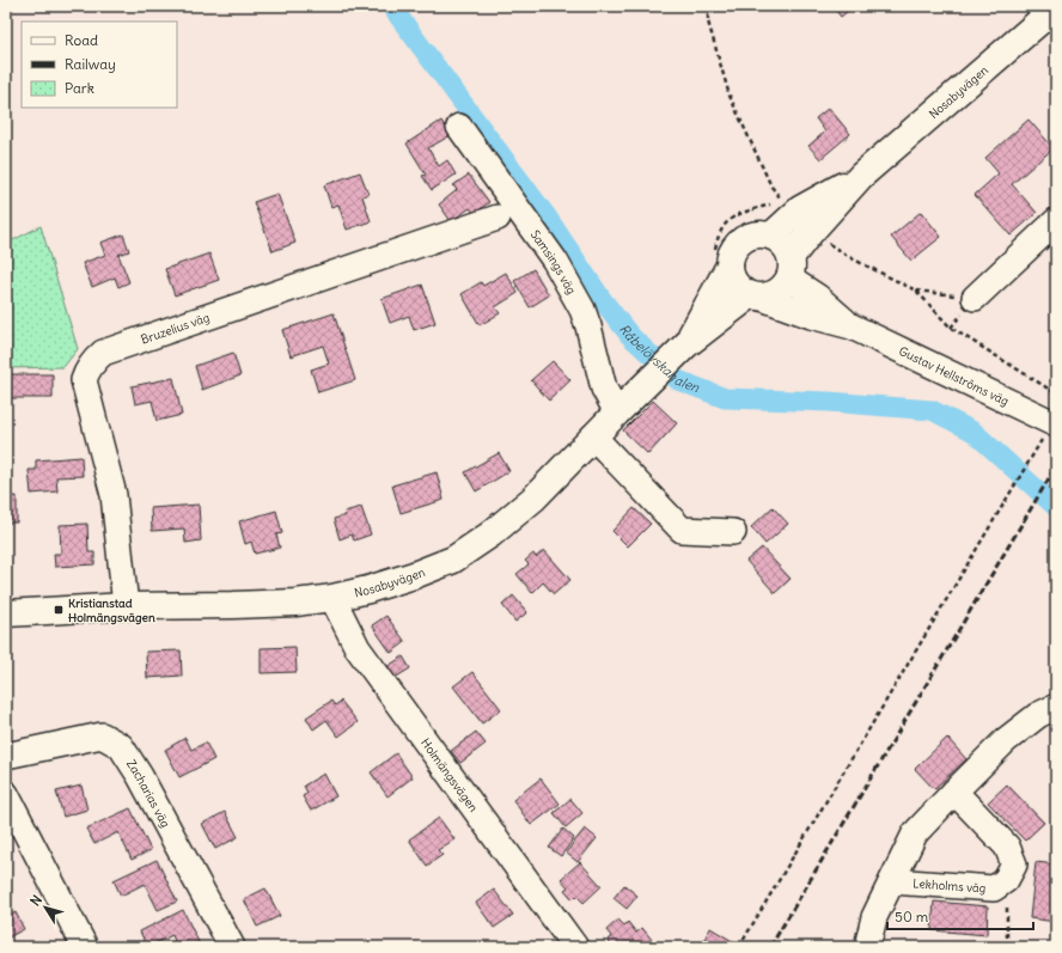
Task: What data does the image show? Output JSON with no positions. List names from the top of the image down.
{
  "streets": {
    "main road": ["Nosabyvägen"],
    "street": [
      "Samsings väg",
      "Bruzelius väg",
      "Gustav Hellströms väg",
      "Holmängsvägen",
      "Zacharias väg",
      "Lekholms väg"
    ]
  },
  "crossings": [
    ["Nosabyvägen", "Samsings väg"],
    ["Nosabyvägen", "Bruzelius väg"],
    ["Nosabyvägen", "Gustav Hellströms väg"],
    ["Nosabyvägen", "Holmängsvägen"]
  ],
  "water": ["Råbelövskanalen"],
  "places": {
    "transit": ["Kristianstad Holmängsvägen"]
  },
  "legend": ["Road", "Railway", "Park"],
  "scale_bar": "50 m",
  "north": "top left"
}
